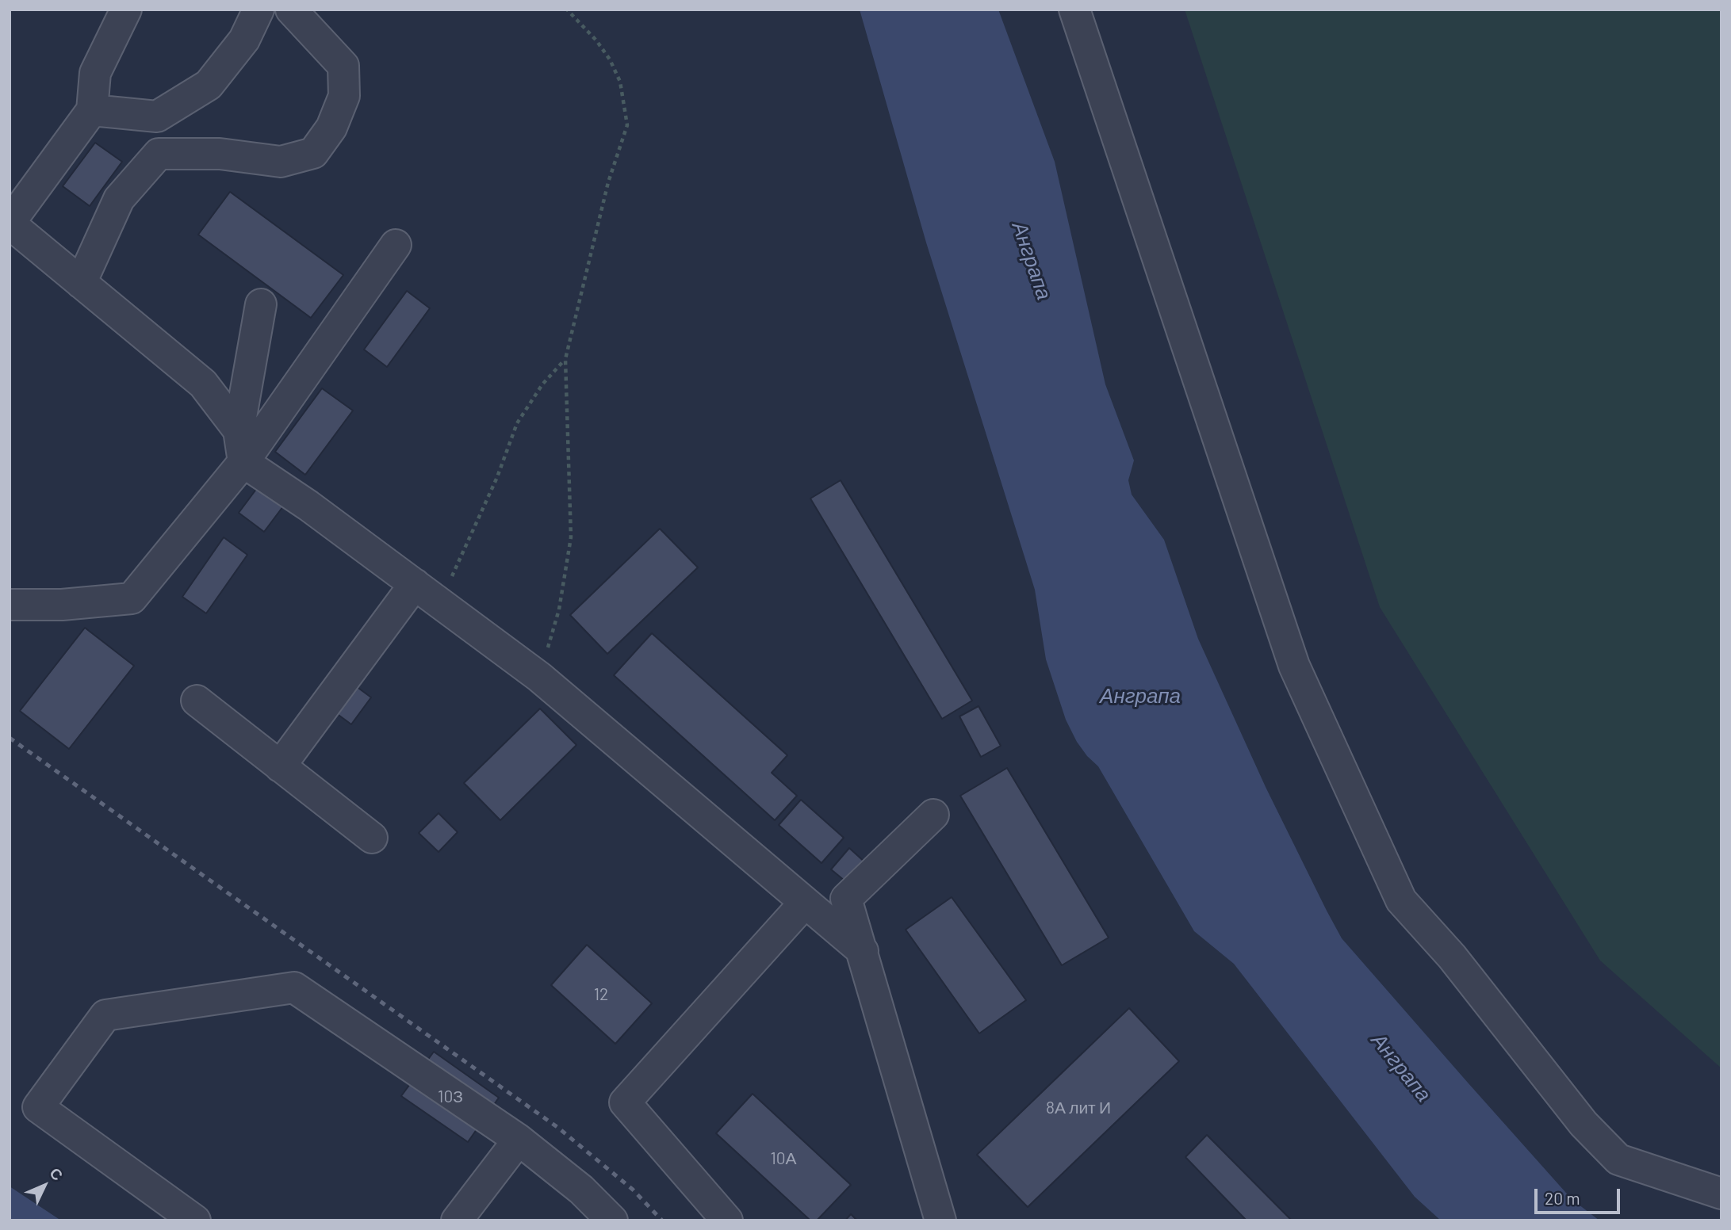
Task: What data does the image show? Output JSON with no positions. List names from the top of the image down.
{
  "water": ["Анграпа"],
  "house_numbers": [
    "12",
    "10З",
    "8А лит И",
    "10А"
  ],
  "scale_bar": "20 m",
  "north": "top right"
}
